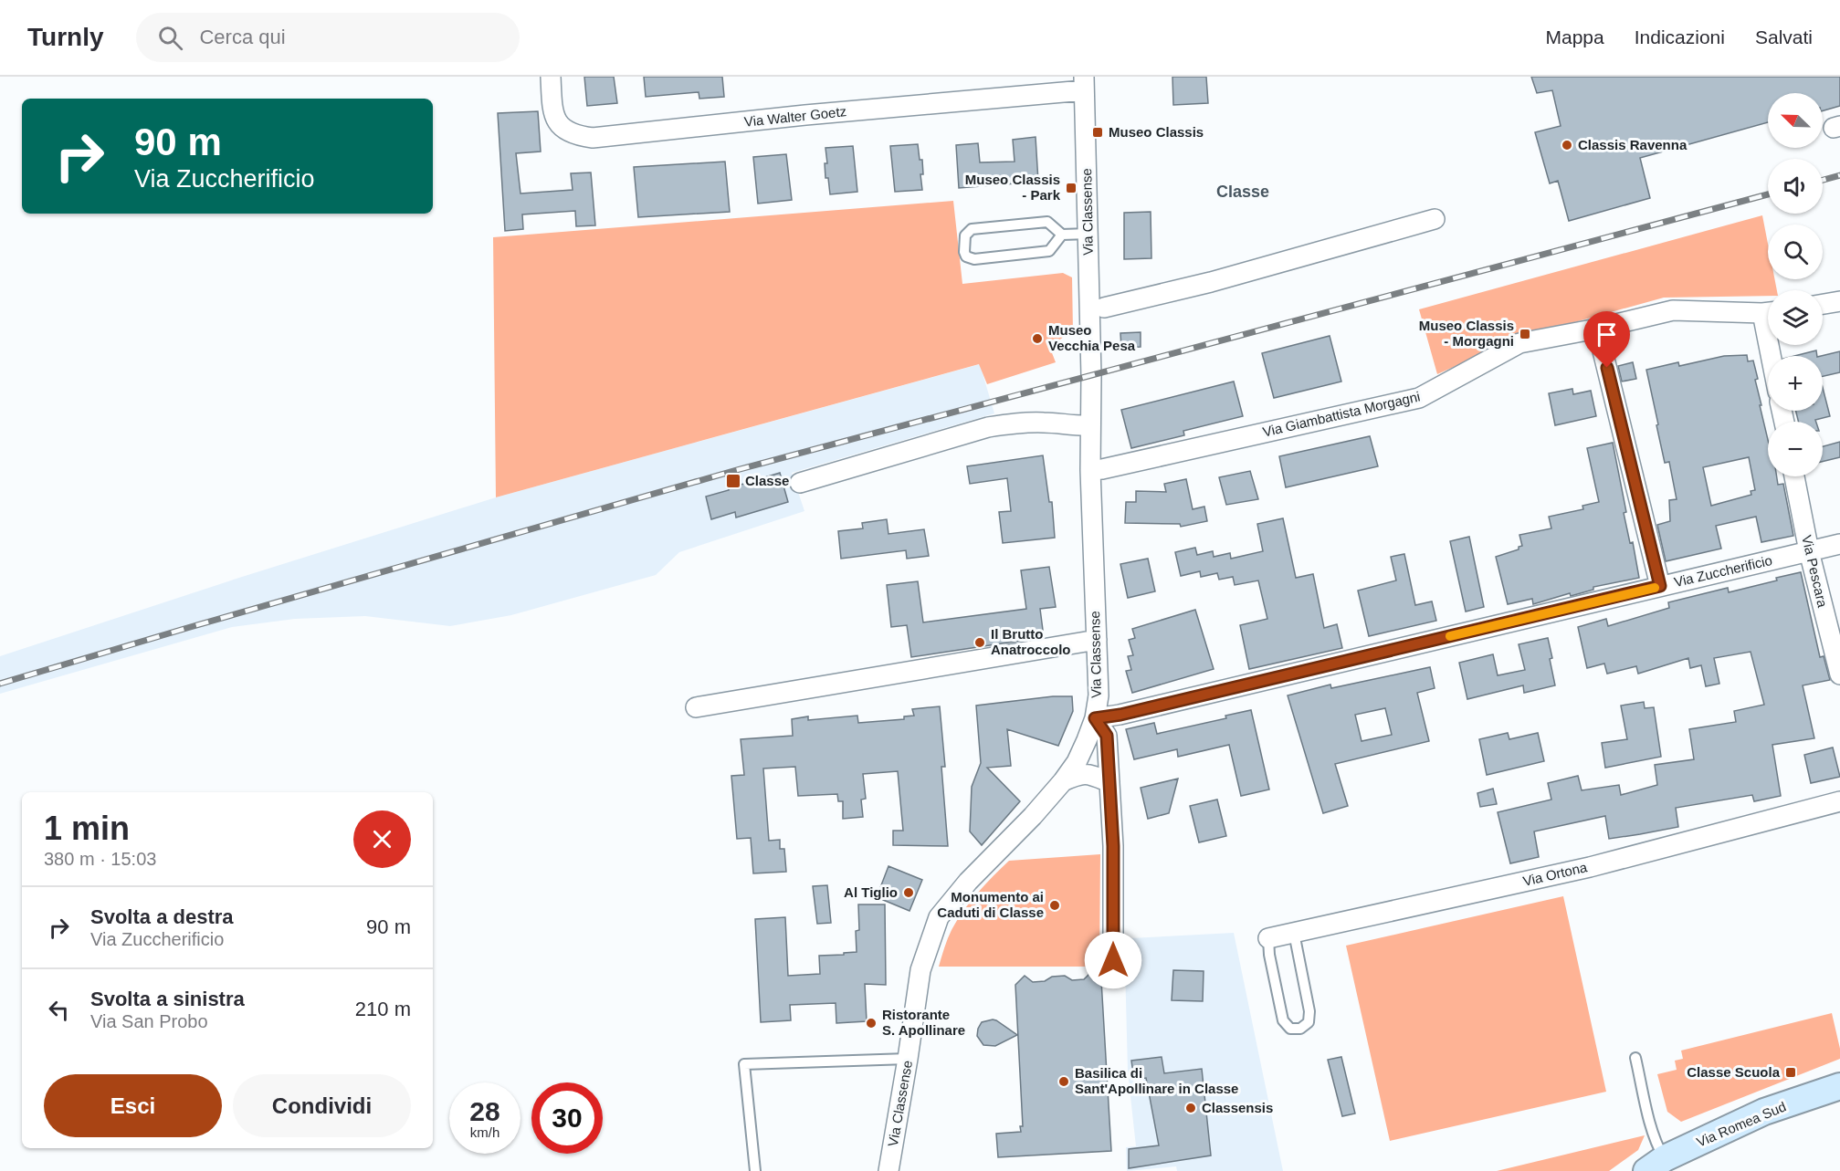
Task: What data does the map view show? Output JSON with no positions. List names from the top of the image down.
{
  "streets": {
    "main road": ["Via Romea Sud"],
    "street": [
      "Via Walter Goetz",
      "Via Classense",
      "Via Giambattista Morgagni",
      "Via Zuccherificio",
      "Via Pescara",
      "Via Ortona"
    ]
  },
  "crossings": [
    ["Via Walter Goetz", "Via Classense"],
    ["Via Classense", "Via Giambattista Morgagni"],
    ["Via Classense", "Via Zuccherificio"],
    ["Via Zuccherificio", "Via Pescara"]
  ],
  "districts": ["Classe"],
  "places": {
    "transit": [
      "Museo Classis",
      "Museo Classis - Park",
      "Museo Classis - Morgagni",
      "Classe",
      "Classe Scuola"
    ],
    "other": [
      "Classis Ravenna",
      "Museo Vecchia Pesa",
      "Il Brutto Anatroccolo",
      "Al Tiglio",
      "Monumento ai Caduti di Classe",
      "Ristorante S. Apollinare",
      "Basilica di Sant'Apollinare in Classe",
      "Classensis"
    ]
  },
  "north": "top left",
  "page": {
    "header": "Turnly",
    "search": "Cerca qui",
    "nav": ["Mappa", "Indicazioni", "Salvati"],
    "map_buttons": ["+", "−"],
    "turn": ["90 m", "Via Zuccherificio"],
    "heading": ["1 min", "380 m · 15:03"],
    "list": [
      {
        "name": "Svolta a destra",
        "note": "Via Zuccherificio",
        "value": "90 m"
      },
      {
        "name": "Svolta a sinistra",
        "note": "Via San Probo",
        "value": "210 m"
      }
    ],
    "buttons": ["Esci", "Condividi"],
    "speed": "28 km/h",
    "limit": "30"
  }
}
